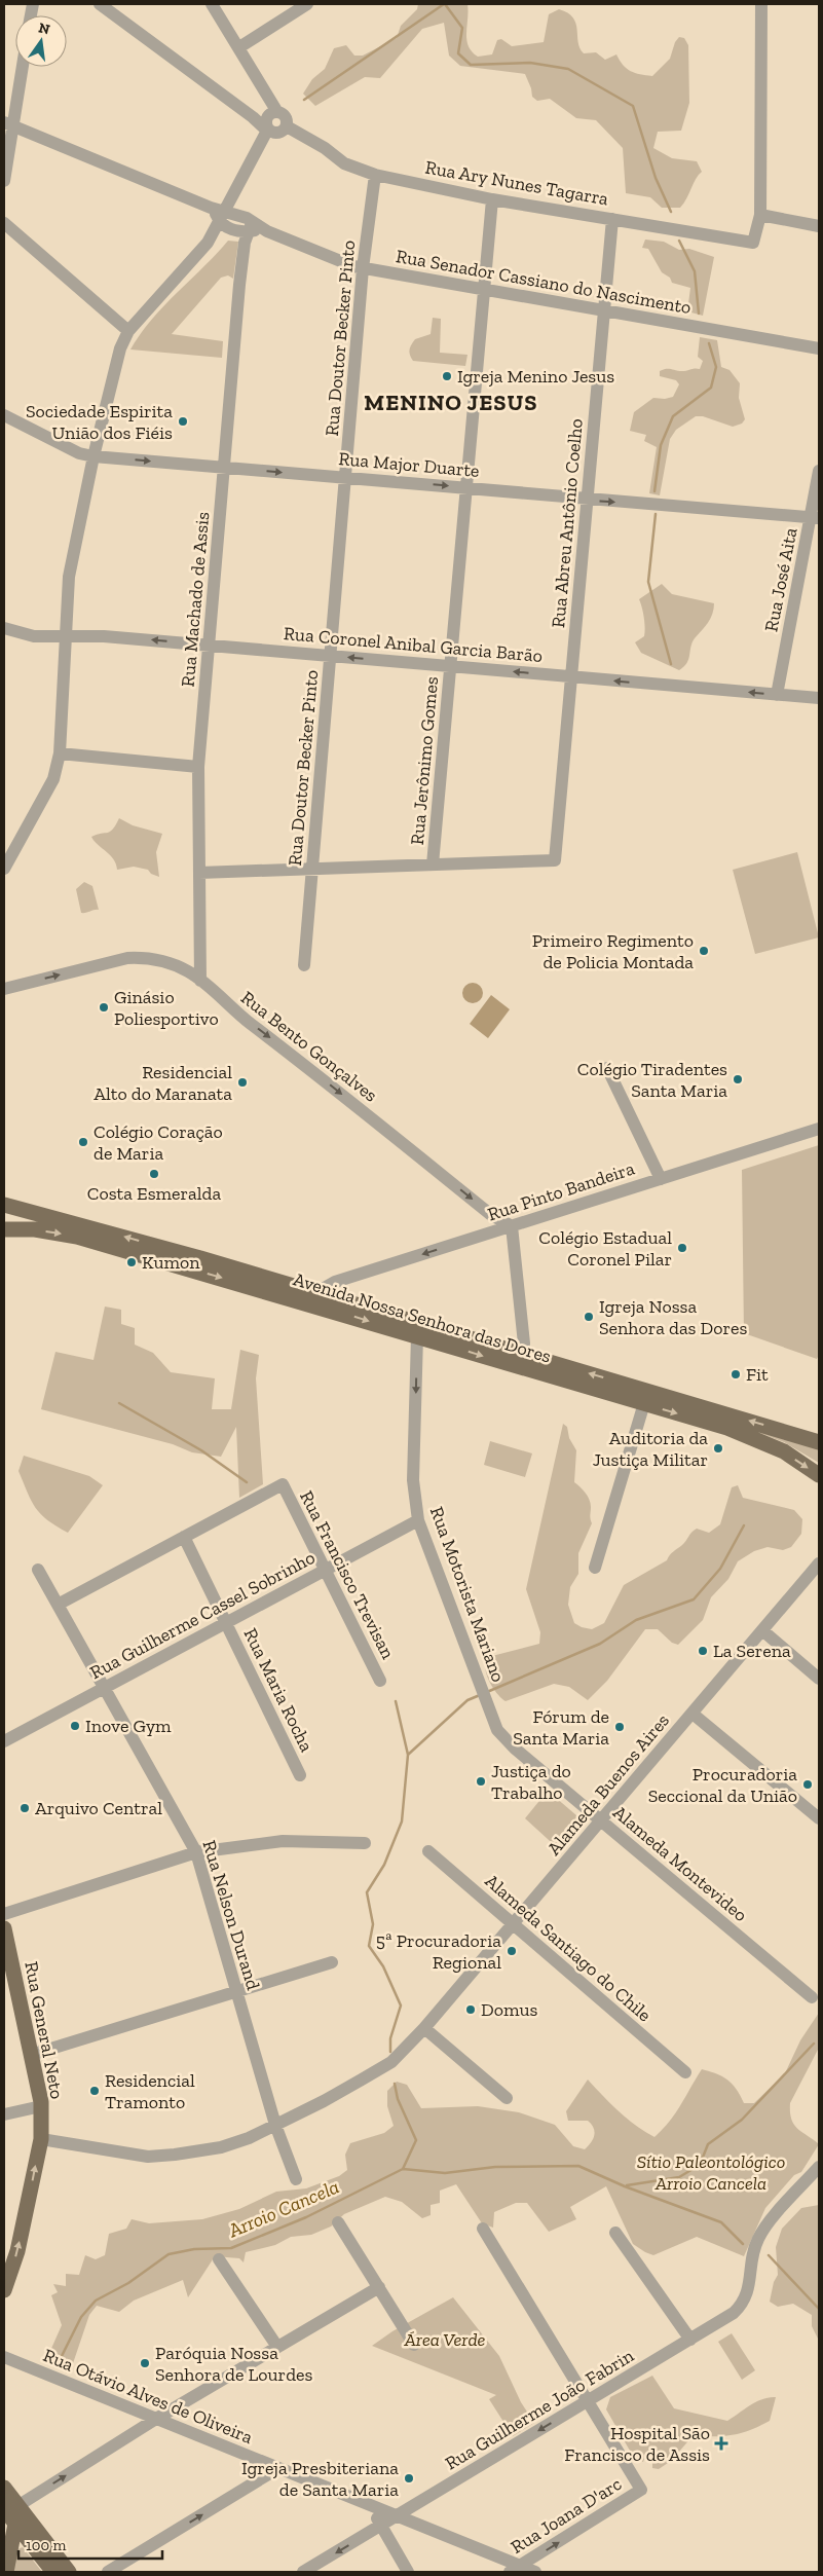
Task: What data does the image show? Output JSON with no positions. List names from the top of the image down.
{
  "streets": {
    "main road": ["Avenida Nossa Senhora das Dores", "Rua General Neto"],
    "street": [
      "Rua Ary Nunes Tagarra",
      "Rua Senador Cassiano do Nascimento",
      "Rua Doutor Becker Pinto",
      "Rua Major Duarte",
      "Rua Abreu Antônio Coelho",
      "Rua José Aita",
      "Rua Machado de Assis",
      "Rua Coronel Anibal Garcia Barão",
      "Rua Jerônimo Gomes",
      "Rua Bento Gonçalves",
      "Rua Pinto Bandeira",
      "Rua Francisco Trevisan",
      "Rua Motorista Mariano",
      "Rua Guilherme Cassel Sobrinho",
      "Rua Maria Rocha",
      "Alameda Buenos Aires",
      "Alameda Montevideo",
      "Rua Nelson Durand",
      "Alameda Santiago do Chile",
      "Rua Otávio Alves de Oliveira",
      "Rua Guilherme João Fabrin",
      "Rua Joana D'arc"
    ]
  },
  "crossings": [
    ["Rua Ary Nunes Tagarra", "Rua Doutor Becker Pinto"],
    ["Rua Ary Nunes Tagarra", "Rua Abreu Antônio Coelho"],
    ["Rua Ary Nunes Tagarra", "Rua Jerônimo Gomes"],
    ["Rua Senador Cassiano do Nascimento", "Rua Doutor Becker Pinto"],
    ["Rua Senador Cassiano do Nascimento", "Rua Abreu Antônio Coelho"],
    ["Rua Senador Cassiano do Nascimento", "Rua Machado de Assis"],
    ["Rua Senador Cassiano do Nascimento", "Rua Jerônimo Gomes"],
    ["Rua Doutor Becker Pinto", "Rua Major Duarte"],
    ["Rua Doutor Becker Pinto", "Rua Coronel Anibal Garcia Barão"],
    ["Rua Major Duarte", "Rua Abreu Antônio Coelho"],
    ["Rua Major Duarte", "Rua José Aita"],
    ["Rua Major Duarte", "Rua Machado de Assis"],
    ["Rua Major Duarte", "Rua Jerônimo Gomes"],
    ["Rua Abreu Antônio Coelho", "Rua Coronel Anibal Garcia Barão"],
    ["Rua Abreu Antônio Coelho", "Rua Jerônimo Gomes"],
    ["Rua José Aita", "Rua Coronel Anibal Garcia Barão"],
    ["Rua Machado de Assis", "Rua Coronel Anibal Garcia Barão"],
    ["Rua Machado de Assis", "Rua Bento Gonçalves"],
    ["Rua Coronel Anibal Garcia Barão", "Rua Jerônimo Gomes"],
    ["Rua Bento Gonçalves", "Rua Pinto Bandeira"],
    ["Rua Pinto Bandeira", "Avenida Nossa Senhora das Dores"],
    ["Avenida Nossa Senhora das Dores", "Rua Motorista Mariano"],
    ["Rua Francisco Trevisan", "Rua Guilherme Cassel Sobrinho"],
    ["Rua Francisco Trevisan", "Rua Maria Rocha"],
    ["Rua Motorista Mariano", "Rua Guilherme Cassel Sobrinho"],
    ["Rua Motorista Mariano", "Alameda Montevideo"],
    ["Rua Guilherme Cassel Sobrinho", "Rua Maria Rocha"],
    ["Rua Guilherme Cassel Sobrinho", "Rua Nelson Durand"],
    ["Alameda Buenos Aires", "Alameda Montevideo"],
    ["Alameda Buenos Aires", "Rua Nelson Durand"],
    ["Alameda Buenos Aires", "Alameda Santiago do Chile"],
    ["Alameda Buenos Aires", "Rua General Neto"],
    ["Rua Otávio Alves de Oliveira", "Rua Guilherme João Fabrin"],
    ["Rua Otávio Alves de Oliveira", "Rua Joana D'arc"],
    ["Rua Guilherme João Fabrin", "Rua Joana D'arc"]
  ],
  "one_way": [
    "Rua Major Duarte",
    "Rua Coronel Anibal Garcia Barão",
    "Rua Bento Gonçalves",
    "Rua Pinto Bandeira",
    "Rua Motorista Mariano",
    "Rua General Neto",
    "Rua Guilherme João Fabrin"
  ],
  "districts": ["MENINO JESUS"],
  "water": ["Arroio Cancela"],
  "parks": ["Sítio Paleontológico Arroio Cancela", "Área Verde"],
  "places": {
    "other": [
      "Igreja Menino Jesus",
      "Sociedade Espirita União dos Fiéis",
      "Primeiro Regimento de Policia Montada",
      "Ginásio Poliesportivo",
      "Colégio Tiradentes Santa Maria",
      "Residencial Alto do Maranata",
      "Colégio Coração de Maria",
      "Costa Esmeralda",
      "Colégio Estadual Coronel Pilar",
      "Kumon",
      "Igreja Nossa Senhora das Dores",
      "Fit",
      "Auditoria da Justiça Militar",
      "La Serena",
      "Inove Gym",
      "Fórum de Santa Maria",
      "Justiça do Trabalho",
      "Procuradoria Seccional da União",
      "Arquivo Central",
      "5ª Procuradoria Regional",
      "Domus",
      "Residencial Tramonto",
      "Paróquia Nossa Senhora de Lourdes",
      "Igreja Presbiteriana de Santa Maria"
    ],
    "health": ["Hospital São Francisco de Assis"]
  },
  "scale_bar": "100 m",
  "north": "top"
}
